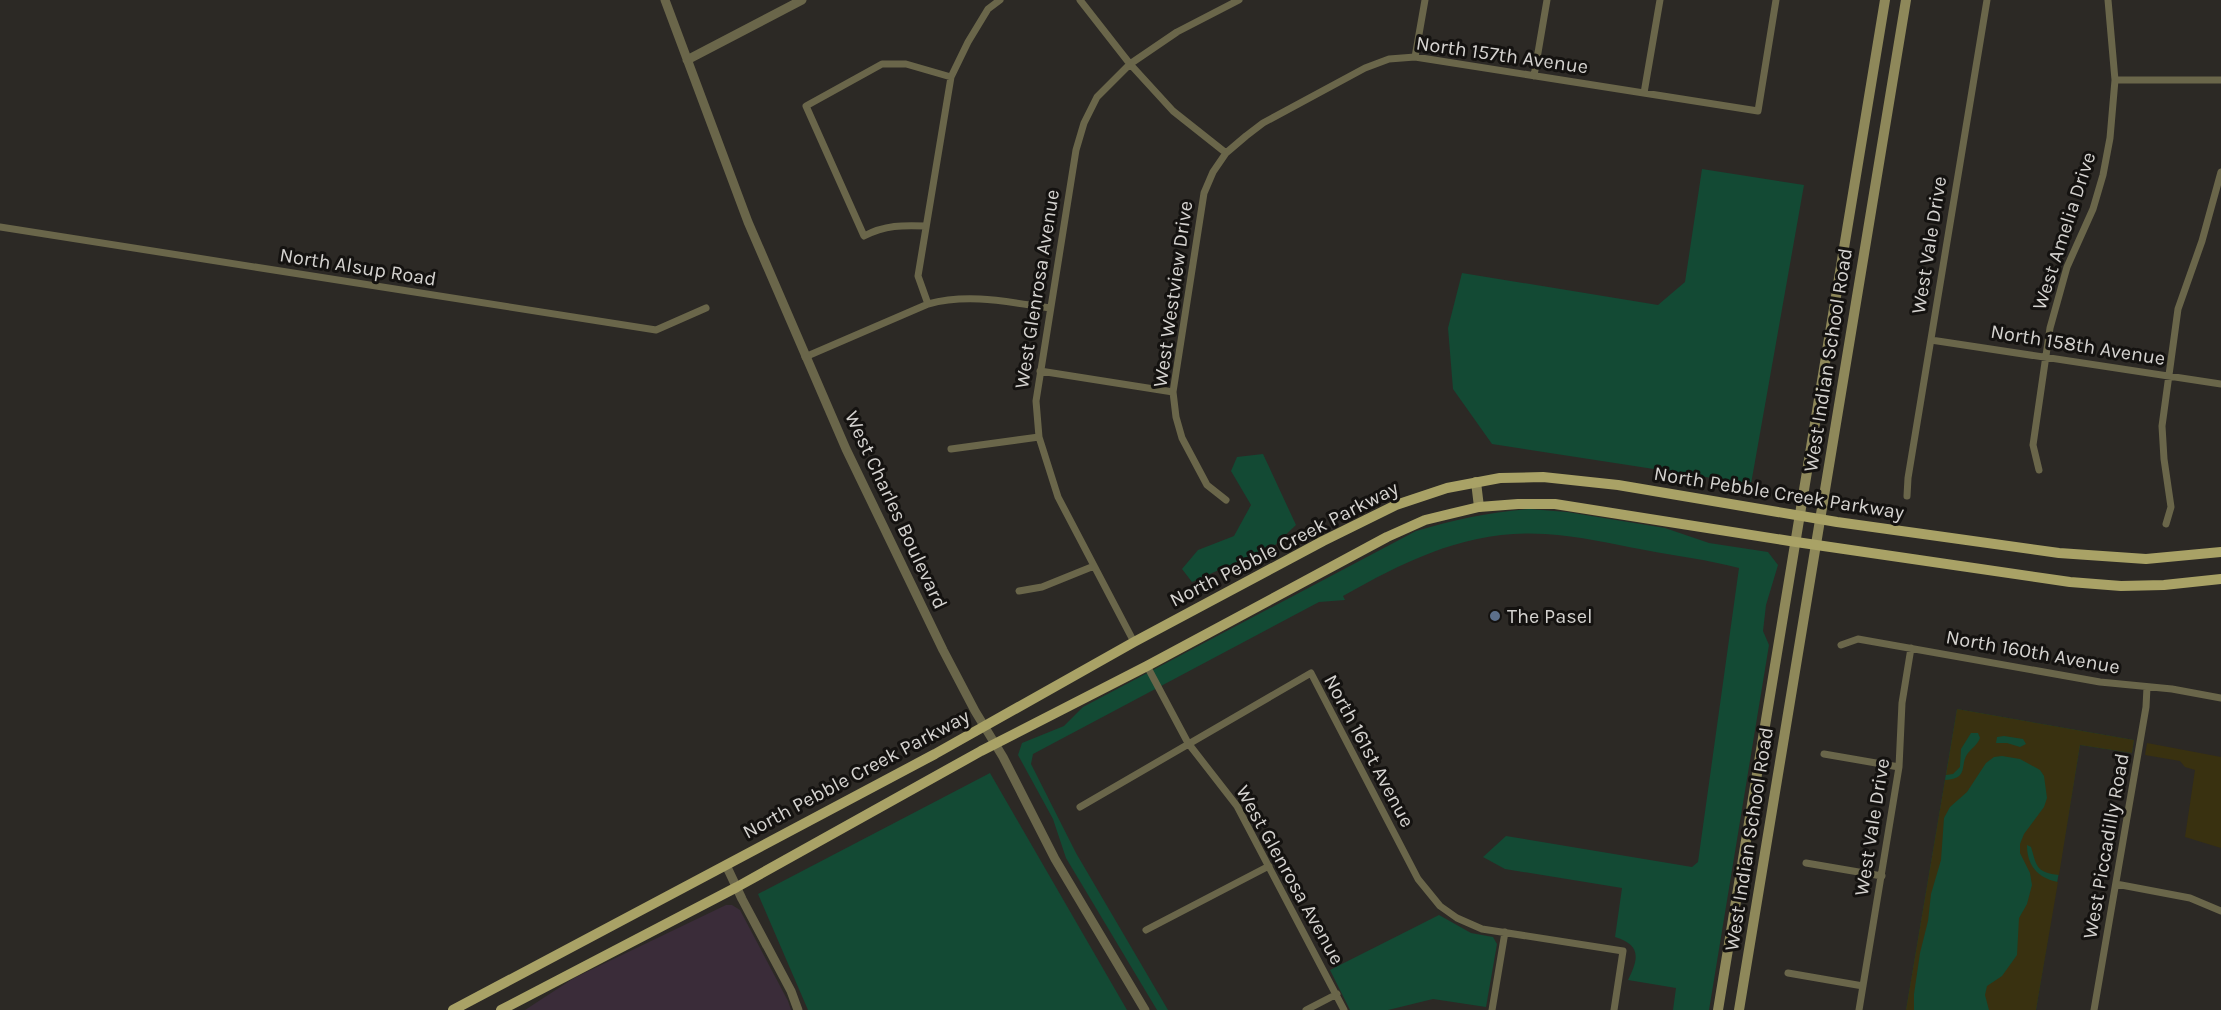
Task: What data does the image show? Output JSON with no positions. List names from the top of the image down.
{
  "streets": {
    "main road": ["West Indian School Road", "North Pebble Creek Parkway"],
    "street": [
      "North 157th Avenue",
      "West Amelia Drive",
      "West Vale Drive",
      "North Alsup Road",
      "West Glenrosa Avenue",
      "West Westview Drive",
      "North 158th Avenue",
      "West Charles Boulevard",
      "North 160th Avenue",
      "North 161st Avenue",
      "West Piccadilly Road"
    ]
  },
  "crossings": [
    ["North 157th Avenue", "West Westview Drive"],
    ["West Amelia Drive", "North 158th Avenue"],
    ["West Vale Drive", "North 158th Avenue"],
    ["West Vale Drive", "North 160th Avenue"],
    ["West Glenrosa Avenue", "North Pebble Creek Parkway"],
    ["West Glenrosa Avenue", "North 161st Avenue"],
    ["West Indian School Road", "North Pebble Creek Parkway"],
    ["North Pebble Creek Parkway", "West Charles Boulevard"],
    ["North 160th Avenue", "West Piccadilly Road"]
  ],
  "places": ["The Pasel"]
}
